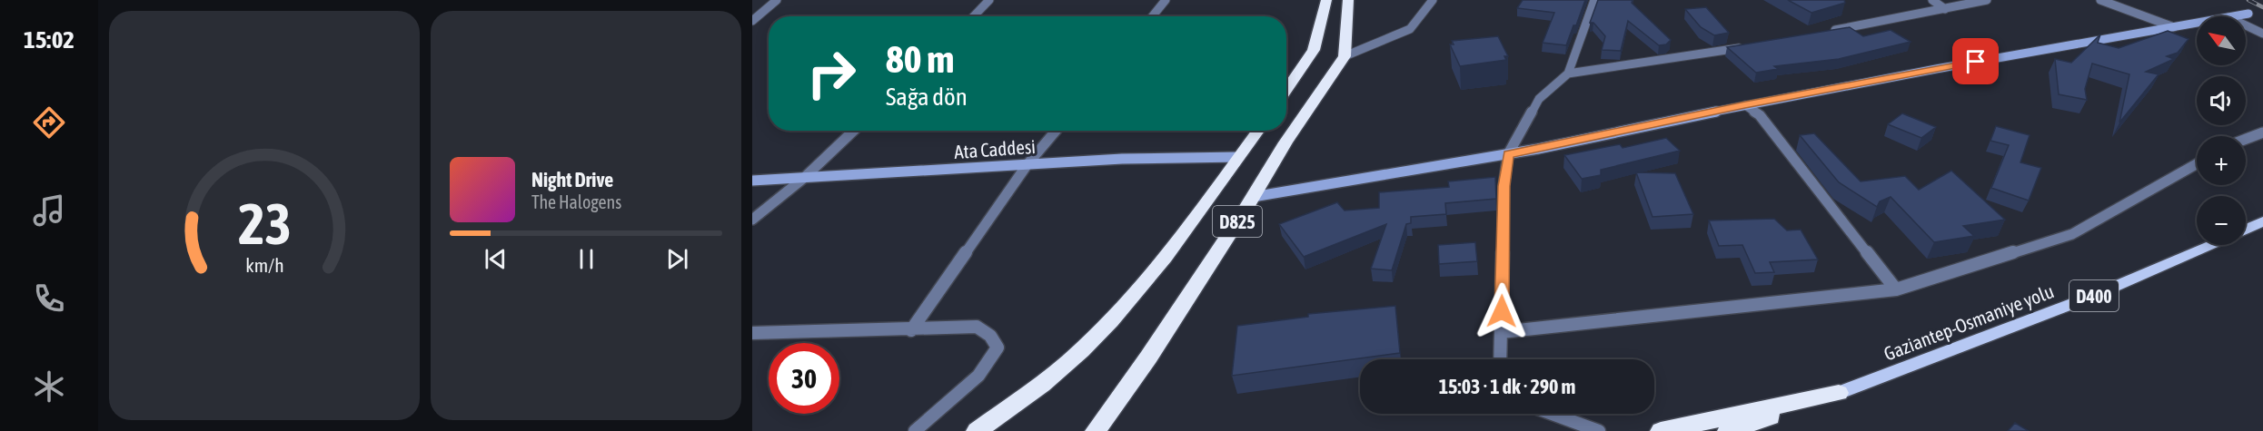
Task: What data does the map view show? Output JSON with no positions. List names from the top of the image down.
{
  "streets": {
    "highway": ["D825", "D400"],
    "main road": ["Gaziantep-Osmaniye yolu"],
    "street": ["Ata Caddesi"]
  },
  "crossings": [
    ["Ata Caddesi", "D825"],
    ["D400", "Gaziantep-Osmaniye yolu"]
  ],
  "north": "top left",
  "page": {
    "tabs": "15:02",
    "map_buttons": ["+", "−"],
    "turn": ["80 m", "Sağa dön"],
    "song": ["Night Drive", "The Halogens"],
    "limit": "30",
    "trip": "15:03 · 1 dk · 290 m",
    "gauge": ["23", "km/h"]
  }
}
